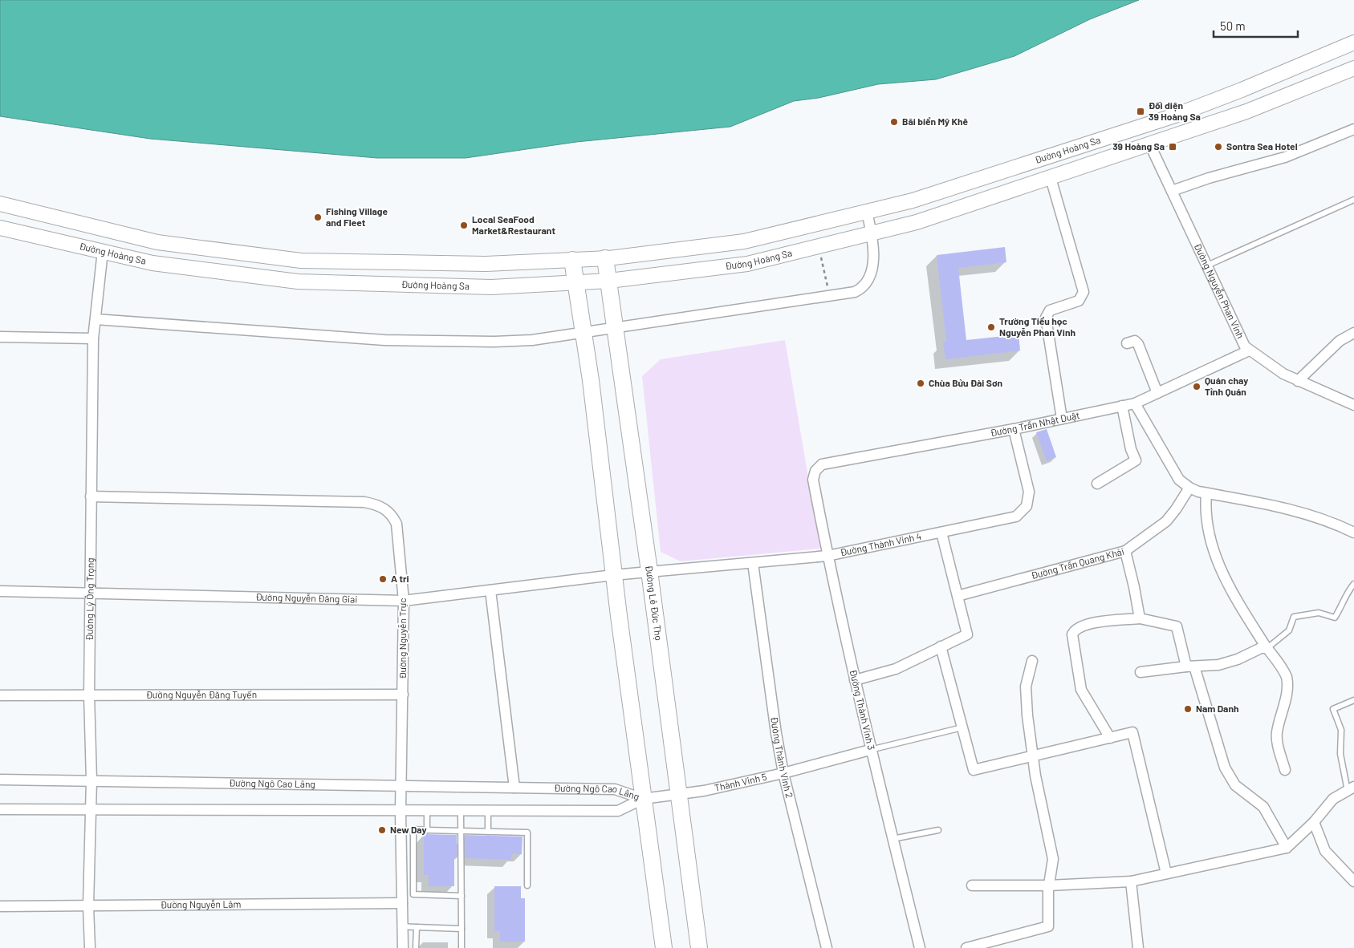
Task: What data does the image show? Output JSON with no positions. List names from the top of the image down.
{
  "streets": {
    "main road": ["Đường Hoàng Sa", "Đường Lê Đức Thọ"],
    "street": [
      "Đường Nguyễn Phan Vinh",
      "Đường Trần Nhật Duật",
      "Đường Thành Vinh 4",
      "Đường Trần Quang Khải",
      "Đường Nguyễn Đăng Giai",
      "Đường Lý Ông Trọng",
      "Đường Nguyễn Trực",
      "Đường Nguyễn Đăng Tuyến",
      "Đường Thành Vinh 3",
      "Đường Thành Vinh 2",
      "Thành Vinh 5",
      "Đường Ngô Cao Lãng",
      "Đường Nguyễn Lâm"
    ]
  },
  "crossings": [
    ["Đường Hoàng Sa", "Đường Nguyễn Phan Vinh"],
    ["Đường Hoàng Sa", "Đường Lý Ông Trọng"],
    ["Đường Hoàng Sa", "Đường Lê Đức Thọ"],
    ["Đường Nguyễn Phan Vinh", "Đường Trần Nhật Duật"],
    ["Đường Trần Nhật Duật", "Đường Thành Vinh 4"],
    ["Đường Trần Nhật Duật", "Đường Thành Vinh 3"],
    ["Đường Thành Vinh 4", "Đường Nguyễn Đăng Giai"],
    ["Đường Thành Vinh 4", "Đường Lê Đức Thọ"],
    ["Đường Thành Vinh 4", "Đường Thành Vinh 3"],
    ["Đường Thành Vinh 4", "Đường Thành Vinh 2"],
    ["Đường Nguyễn Đăng Giai", "Đường Lý Ông Trọng"],
    ["Đường Nguyễn Đăng Giai", "Đường Nguyễn Trực"],
    ["Đường Lý Ông Trọng", "Đường Nguyễn Trực"],
    ["Đường Lý Ông Trọng", "Đường Nguyễn Đăng Tuyến"],
    ["Đường Lý Ông Trọng", "Đường Ngô Cao Lãng"],
    ["Đường Lý Ông Trọng", "Đường Nguyễn Lâm"],
    ["Đường Lê Đức Thọ", "Thành Vinh 5"],
    ["Đường Nguyễn Trực", "Đường Nguyễn Đăng Tuyến"],
    ["Đường Nguyễn Trực", "Đường Ngô Cao Lãng"],
    ["Đường Nguyễn Trực", "Đường Nguyễn Lâm"],
    ["Đường Thành Vinh 3", "Thành Vinh 5"],
    ["Đường Thành Vinh 2", "Thành Vinh 5"],
    ["Thành Vinh 5", "Đường Ngô Cao Lãng"]
  ],
  "places": {
    "transit": ["Đối diện 39 Hoàng Sa", "39 Hoàng Sa"],
    "other": [
      "Bãi biển Mỹ Khê",
      "Sontra Sea Hotel",
      "Fishing Village and Fleet",
      "Local SeaFood Market&Restaurant",
      "Trường Tiểu học Nguyễn Phan Vinh",
      "Chùa Bửu Đài Sơn",
      "Quán chay Tỉnh Quán",
      "A tri",
      "Nam Danh",
      "New Day"
    ]
  },
  "scale_bar": "50 m"
}
